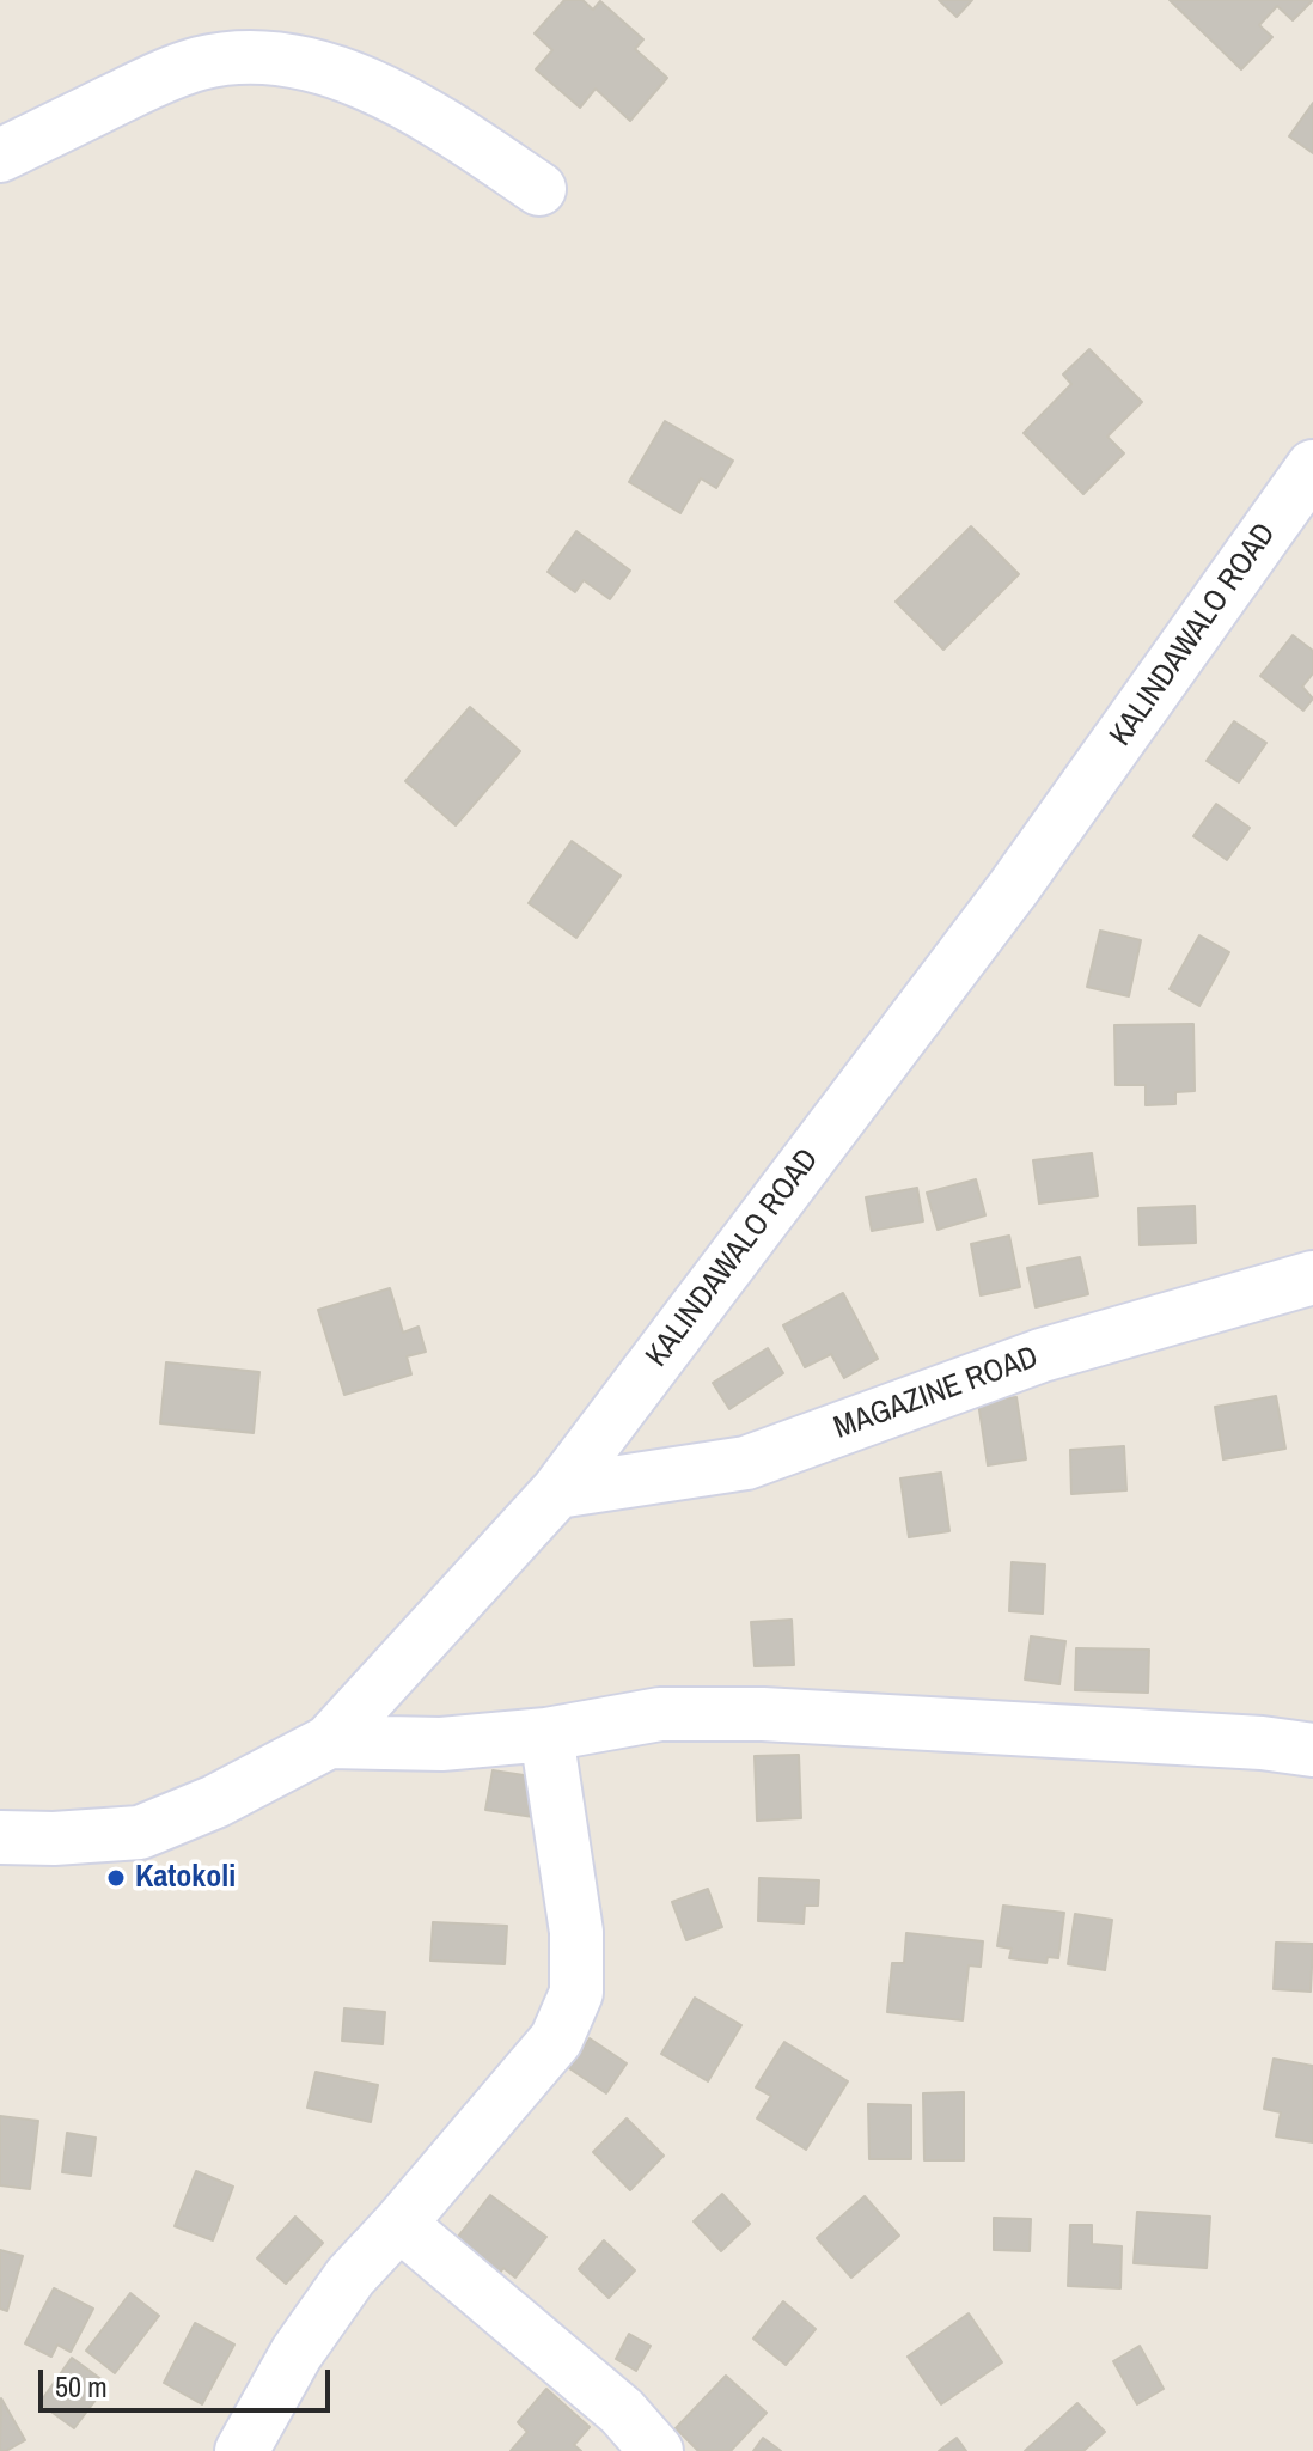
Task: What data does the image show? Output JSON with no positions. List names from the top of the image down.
{
  "streets": {
    "street": ["KALINDAWALO ROAD", "MAGAZINE ROAD"]
  },
  "crossings": [
    ["KALINDAWALO ROAD", "MAGAZINE ROAD"]
  ],
  "places": ["Katokoli"],
  "scale_bar": "50 m"
}
